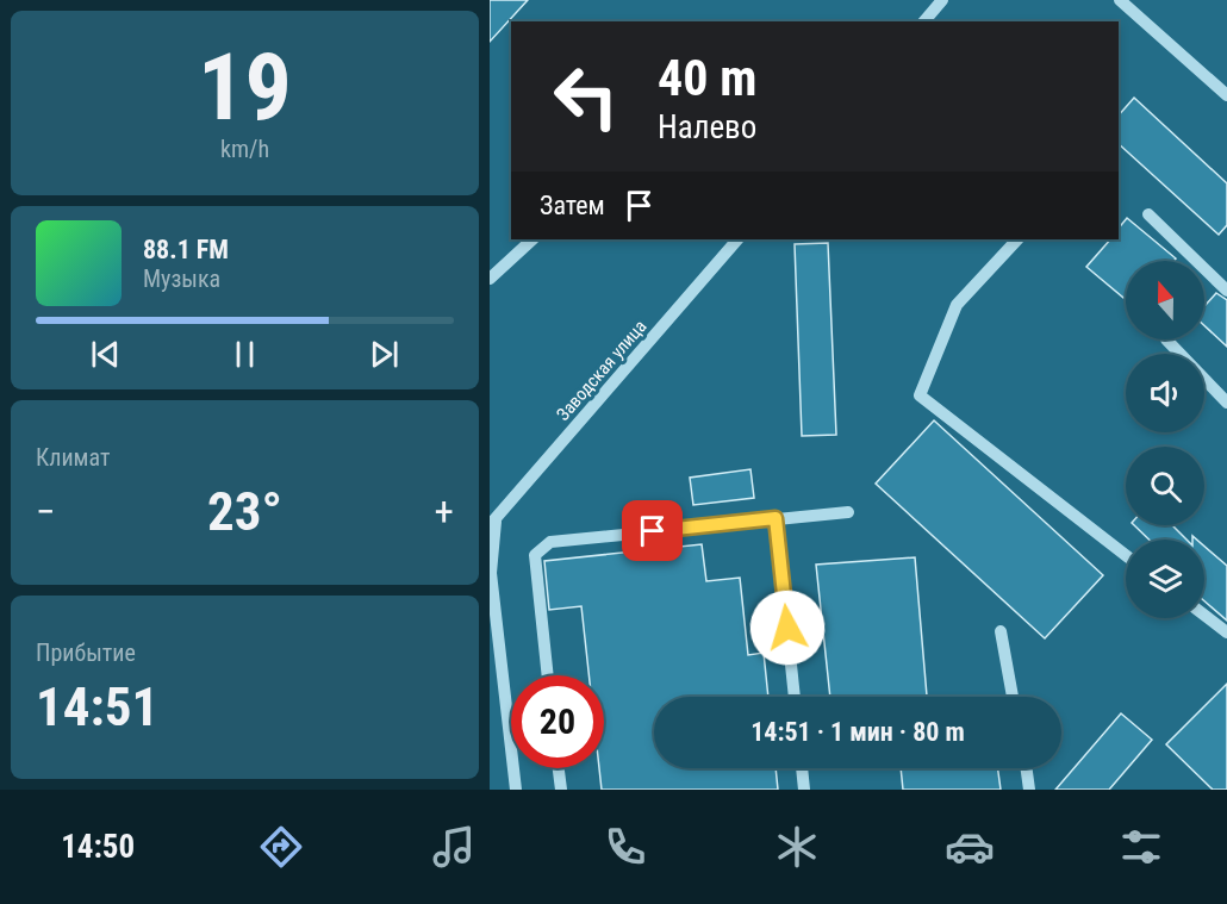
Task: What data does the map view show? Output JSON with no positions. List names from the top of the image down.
{
  "streets": {
    "street": ["Заводская улица"]
  },
  "north": "top",
  "page": {
    "tile": [
      ["19", "km/h"],
      "Климат",
      ["Прибытие", "14:51"]
    ],
    "turn": ["40 m", "Налево"],
    "then": "Затем",
    "song": ["88.1 FM", "Музыка"],
    "heat": ["−", "23°", "+"],
    "limit": "20",
    "trip": "14:51 · 1 мин · 80 m",
    "tabs": "14:50"
  }
}
